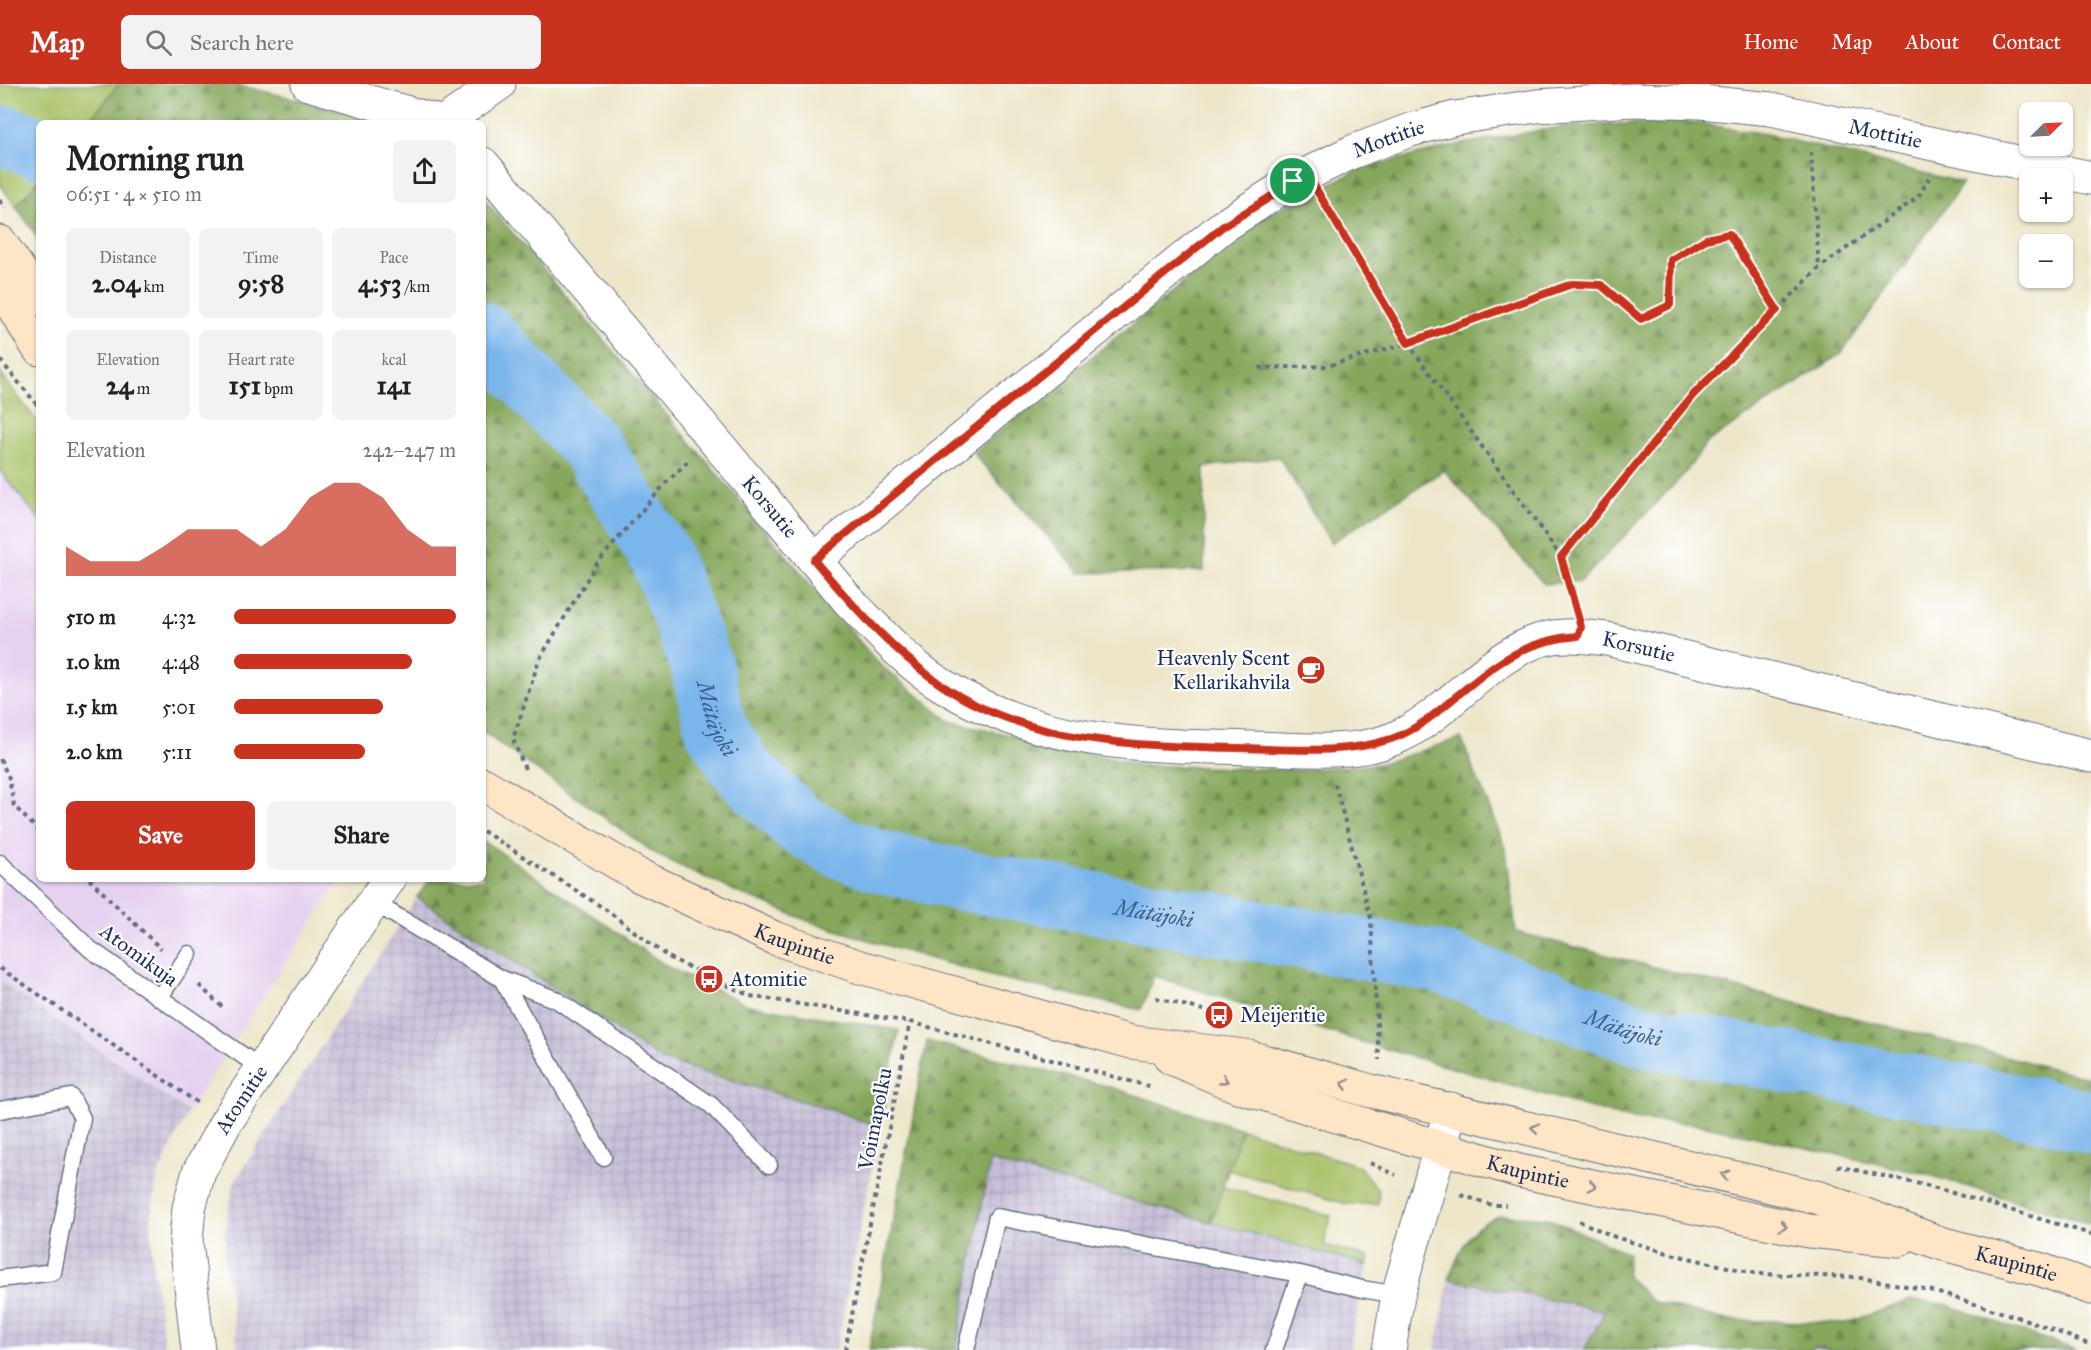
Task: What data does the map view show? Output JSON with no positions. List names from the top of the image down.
{
  "streets": {
    "main road": ["Kaupintie"],
    "street": ["Mottitie", "Korsutie", "Atomitie"],
    "lane": ["Atomikuja"],
    "path": ["Voimapolku"]
  },
  "crossings": [
    ["Mottitie", "Korsutie"],
    ["Atomikuja", "Atomitie"]
  ],
  "water": ["Mätäjoki"],
  "places": {
    "cafe": ["Heavenly Scent Kellarikahvila"],
    "bus stop": ["Atomitie", "Meijeritie"]
  },
  "north": "top right",
  "page": {
    "header": "Map",
    "search": "Search here",
    "nav": [
      "Home",
      "Map",
      "About",
      "Contact"
    ],
    "map_buttons": ["+", "−"],
    "heading": ["Morning run", "06:51 · 4 × 510 m"],
    "stats": [
      ["Distance", "2.04 km"],
      ["Time", "9:58"],
      ["Pace", "4:53 /km"],
      ["Elevation", "24 m"],
      ["Heart rate", "151 bpm"],
      ["kcal", "141"]
    ],
    "chart": ["Elevation", "242–247 m"],
    "list": [
      {
        "name": "510 m",
        "note": "4:32"
      },
      {
        "name": "1.0 km",
        "note": "4:48"
      },
      {
        "name": "1.5 km",
        "note": "5:01"
      },
      {
        "name": "2.0 km",
        "note": "5:11"
      }
    ],
    "buttons": ["Save", "Share"]
  }
}
